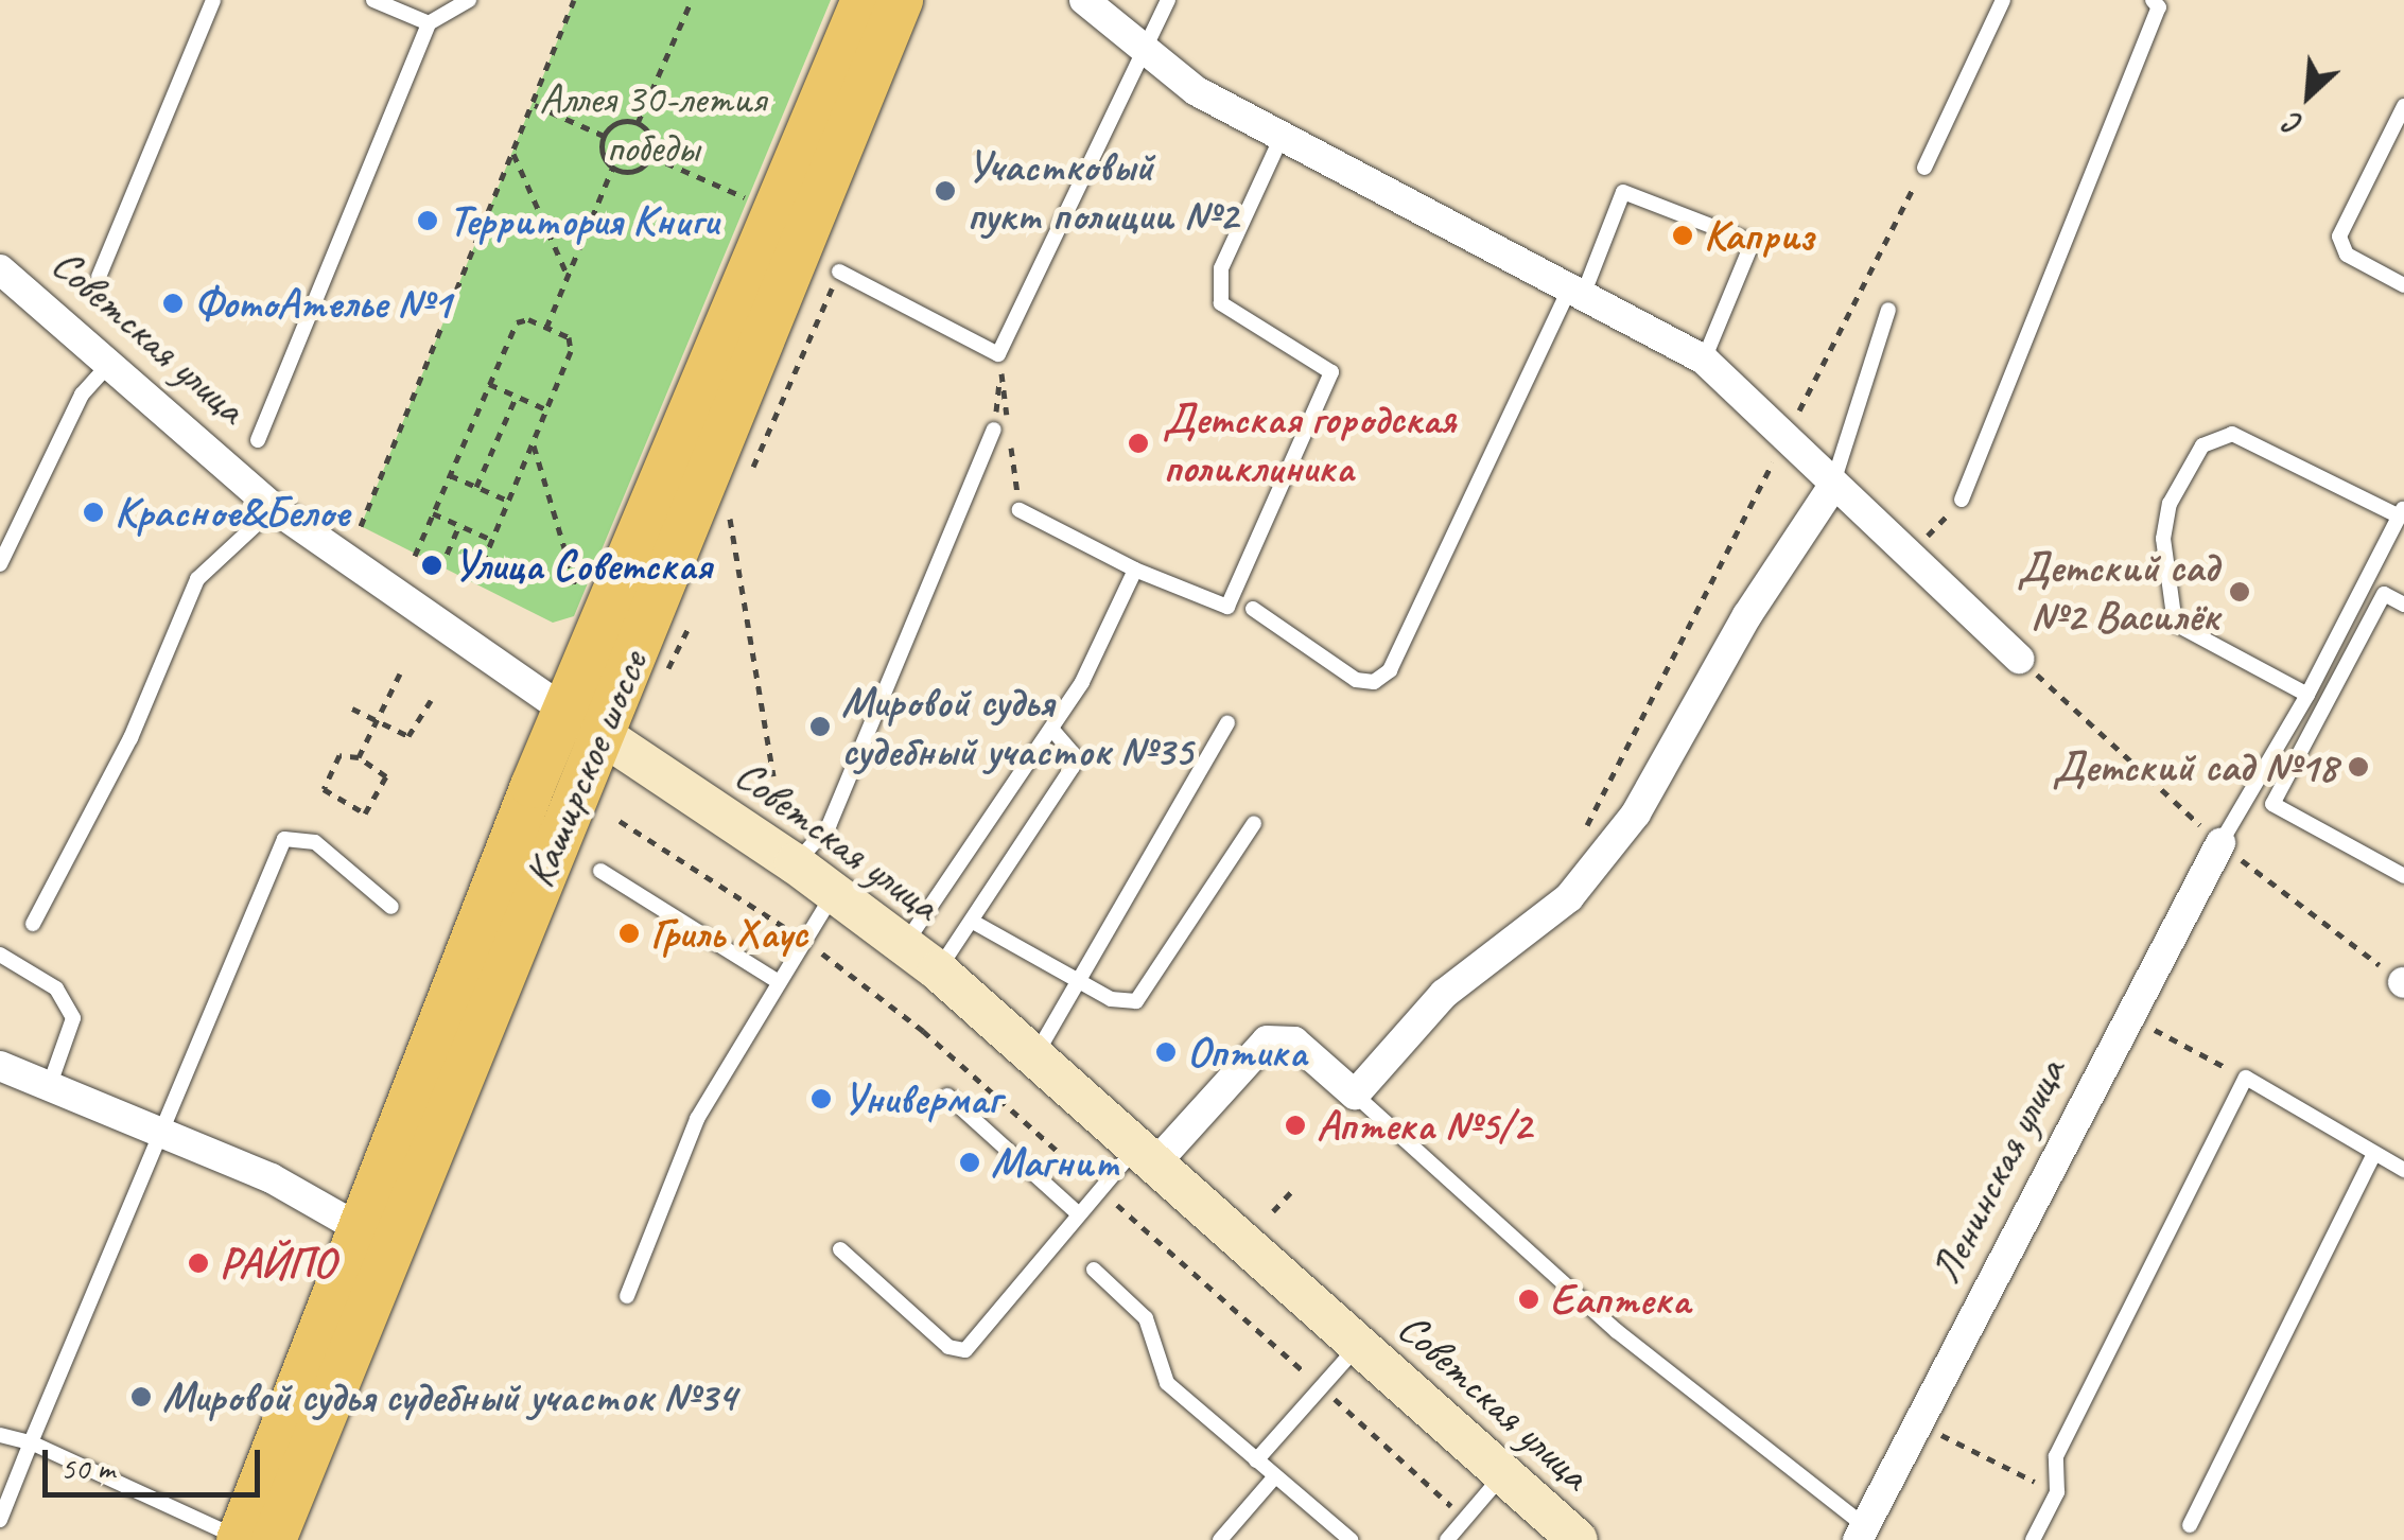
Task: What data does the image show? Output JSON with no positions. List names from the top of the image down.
{
  "streets": {
    "main road": ["Советская улица", "Каширское шоссе"],
    "street": ["Ленинская улица"]
  },
  "crossings": [
    ["Советская улица", "Каширское шоссе"]
  ],
  "parks": ["Аллея 30-летия победы"],
  "places": [
    "Участковый пукт полиции №2",
    "Территория Книги",
    "Каприз",
    "ФотоАтелье №1",
    "Детская городская поликлиника",
    "Красное&Белое",
    "Улица Советская",
    "Детский сад №2 Василёк",
    "Мировой судья судебный участок №35",
    "Детский сад №18",
    "Гриль Хаус",
    "Оптика",
    "Универмаг",
    "Аптека №5/2",
    "Магнит",
    "РАЙПО",
    "Еаптека",
    "Мировой судья судебный участок №34"
  ],
  "scale_bar": "50 m",
  "north": "bottom left"
}
